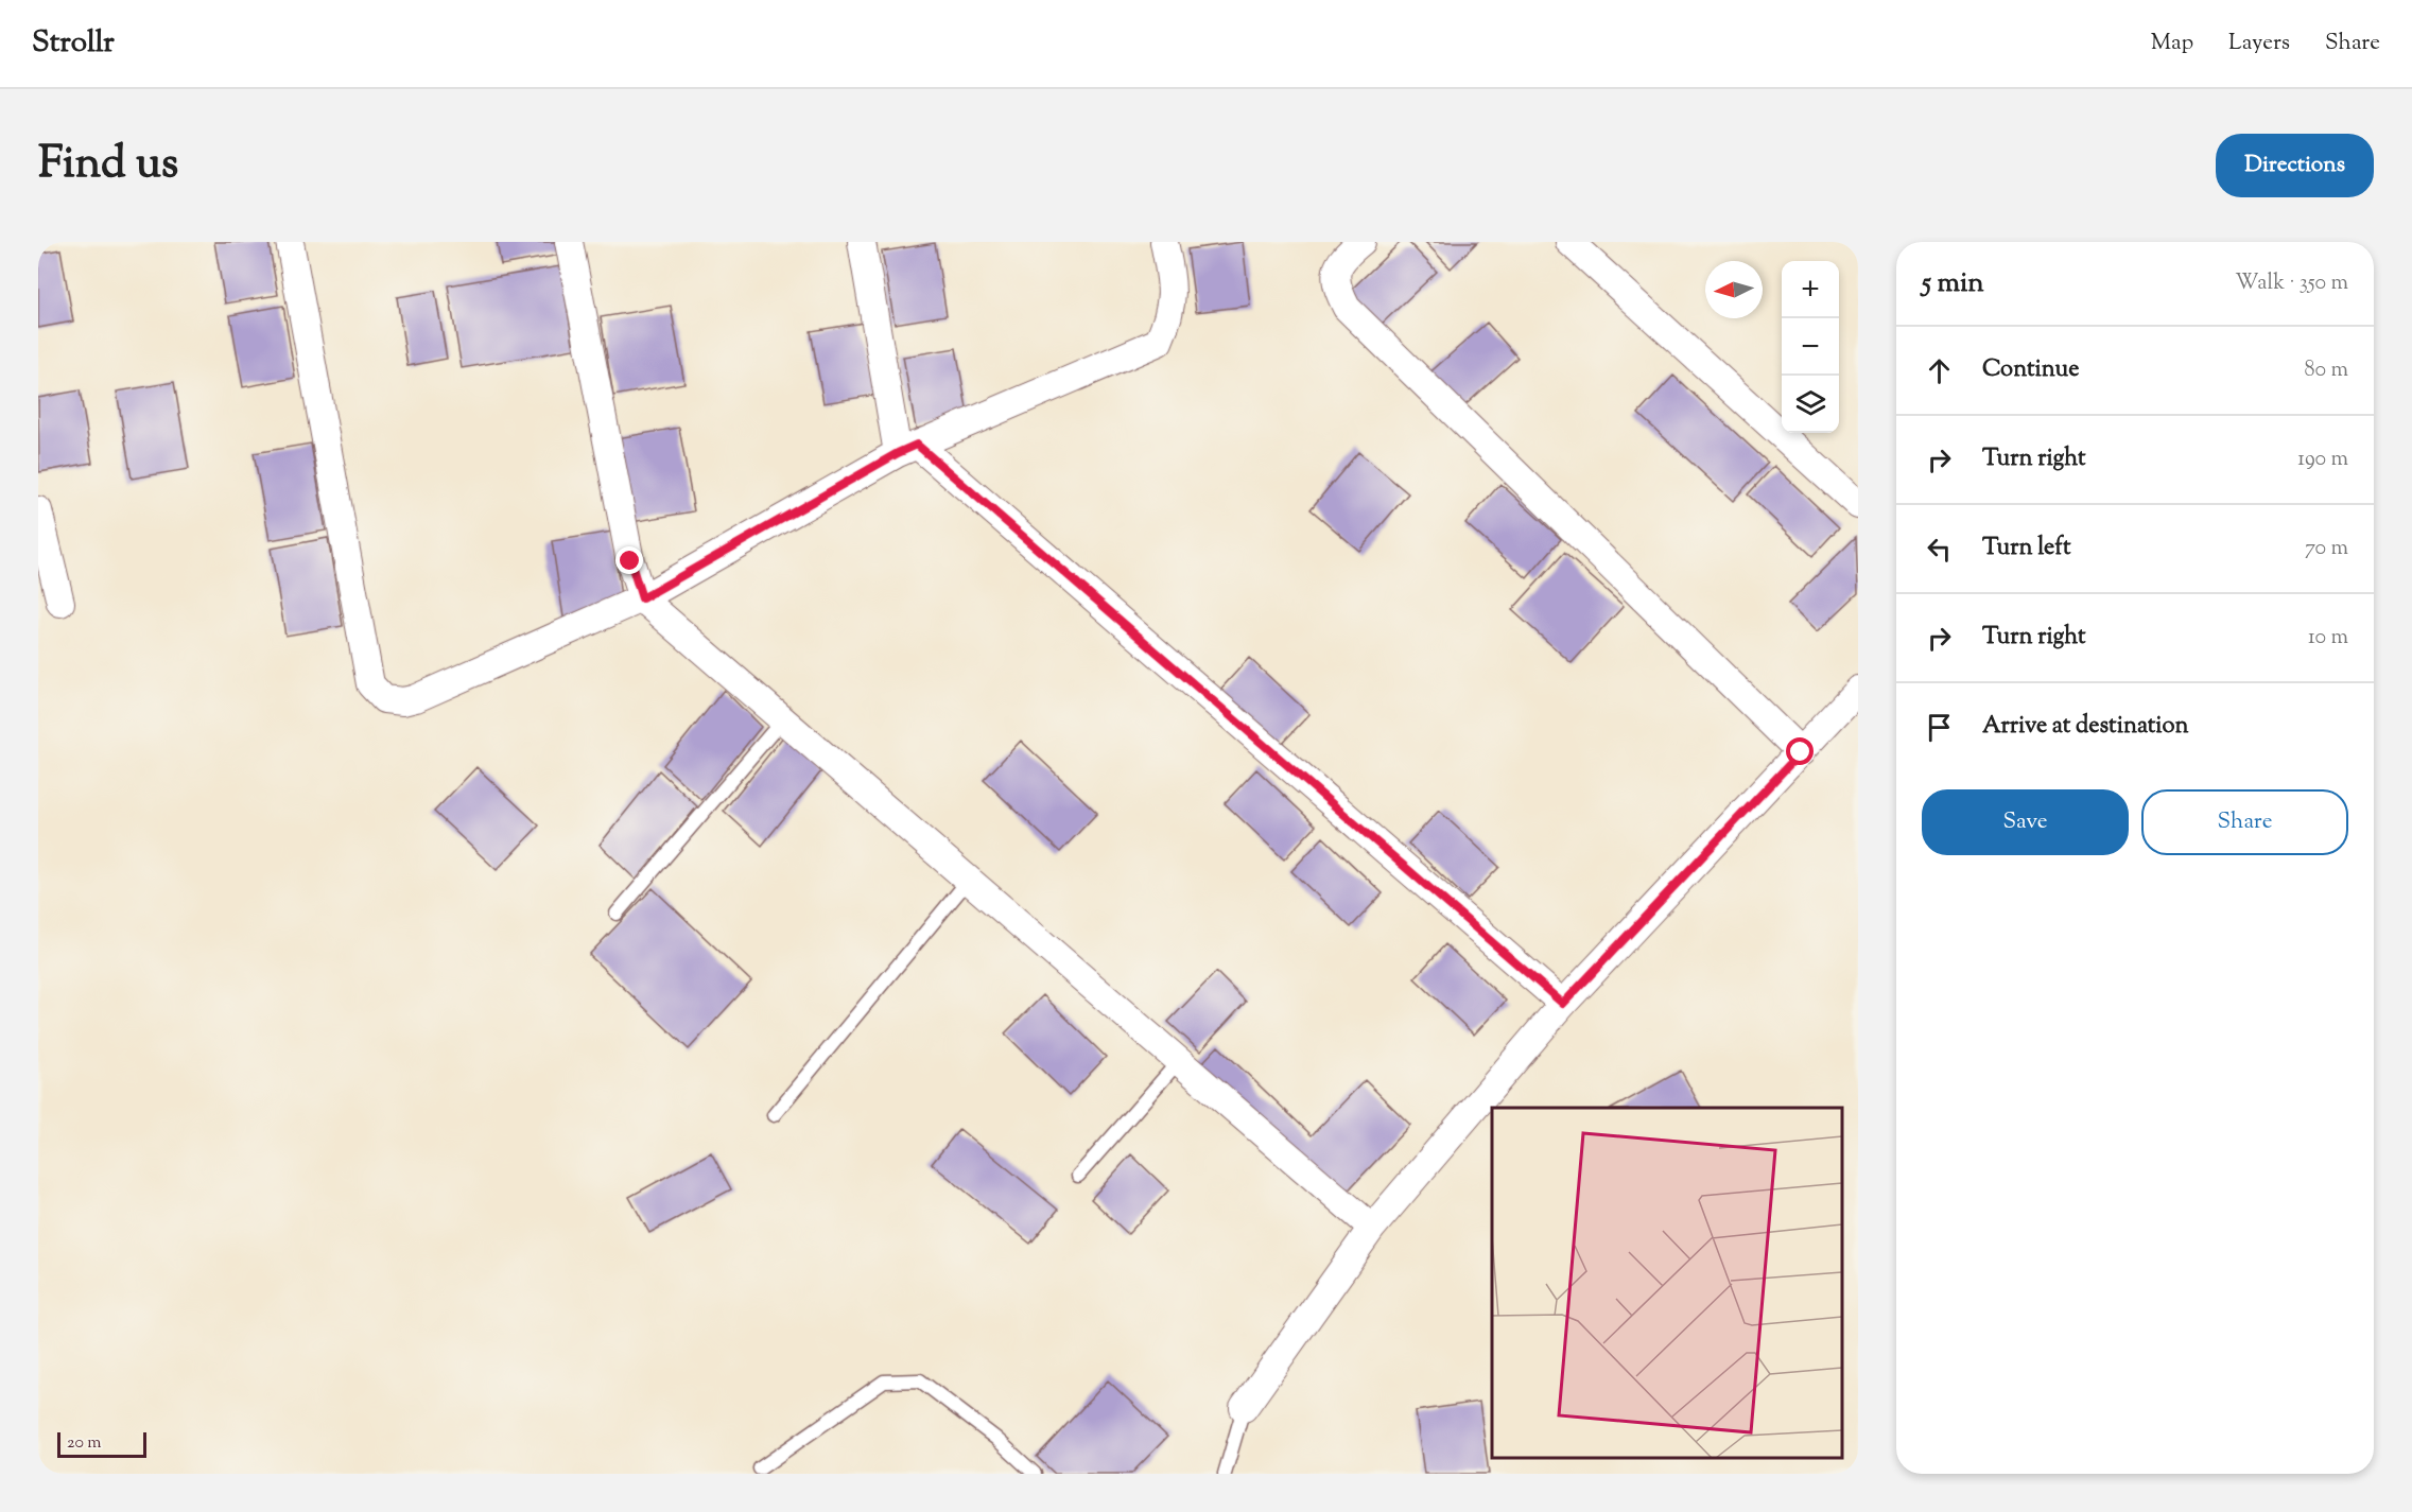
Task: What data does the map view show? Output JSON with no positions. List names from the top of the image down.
{
  "scale_bar": "20 m",
  "north": "left",
  "page": {
    "header": "Strollr",
    "nav": ["Map", "Layers", "Share"],
    "title": "Find us",
    "buttons": [
      "Directions",
      ["Save", "Share"]
    ],
    "heading": ["5 min", "Walk · 350 m"],
    "map_buttons": ["+", "−"],
    "list": [
      ["Continue", "80 m"],
      ["Turn right", "190 m"],
      ["Turn left", "70 m"],
      ["Turn right", "10 m"],
      "Arrive at destination"
    ],
    "scale": "20 m"
  }
}
